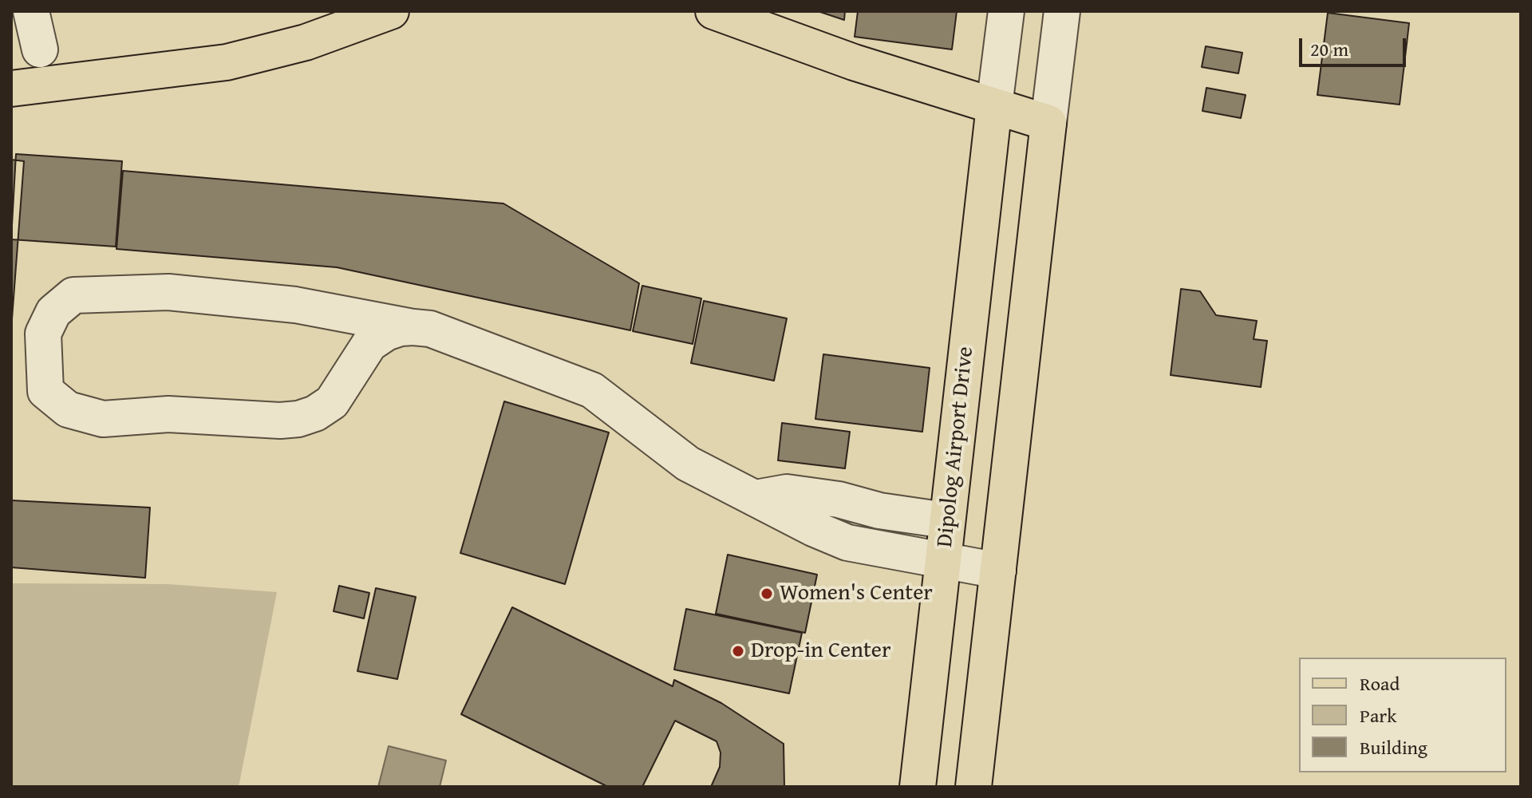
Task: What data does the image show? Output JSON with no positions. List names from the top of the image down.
{
  "streets": {
    "main road": ["Dipolog Airport Drive"]
  },
  "places": ["Women's Center", "Drop-in Center"],
  "legend": ["Road", "Park", "Building"],
  "scale_bar": "20 m"
}
